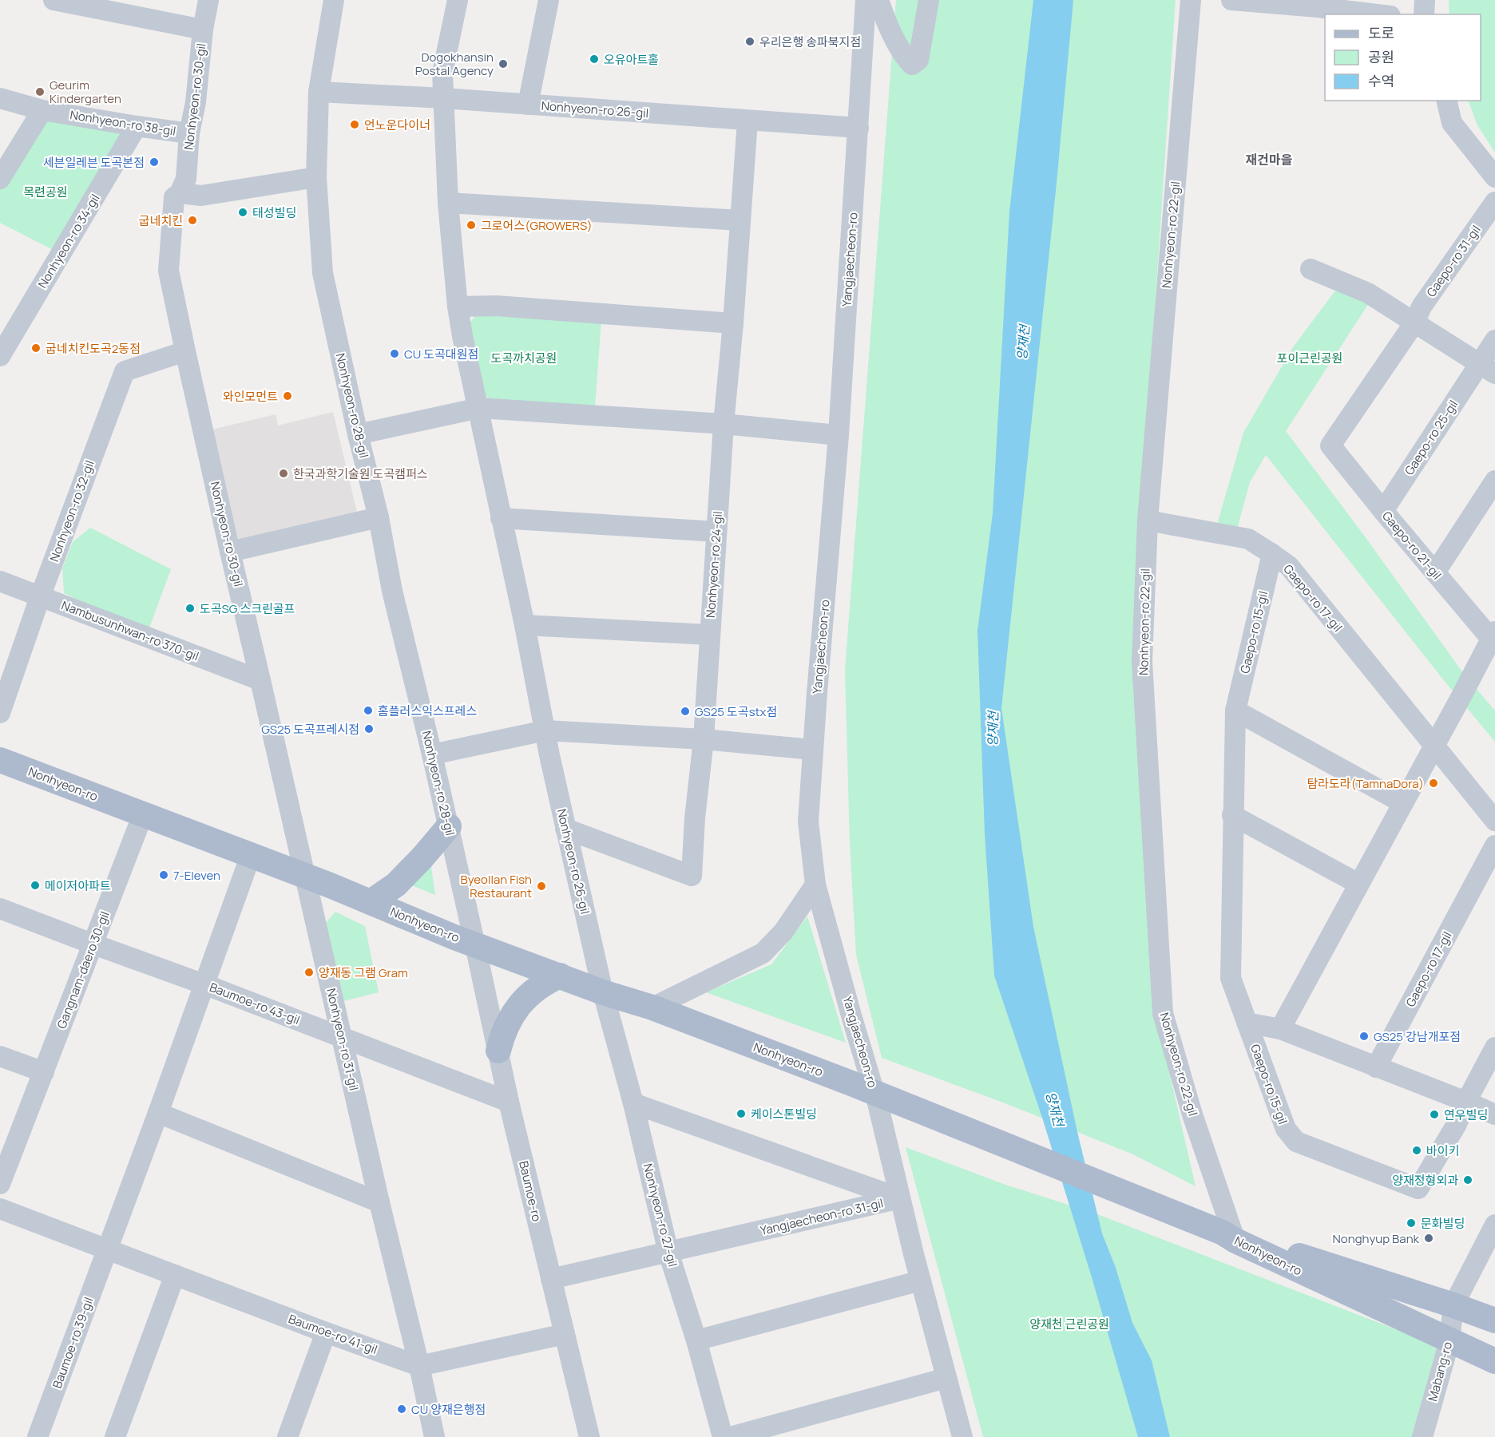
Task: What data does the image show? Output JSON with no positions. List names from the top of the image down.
{
  "streets": {
    "main road": ["Nonhyeon-ro"],
    "street": [
      "Nonhyeon-ro 30-gil",
      "Nonhyeon-ro 26-gil",
      "Nonhyeon-ro 38-gil",
      "Nonhyeon-ro 22-gil",
      "Nonhyeon-ro 34-gil",
      "Yangjaecheon-ro",
      "Gaepo-ro 31-gil",
      "Nonhyeon-ro 28-gil",
      "Gaepo-ro 25-gil",
      "Nonhyeon-ro 32-gil",
      "Gaepo-ro 21-gil",
      "Nonhyeon-ro 24-gil",
      "Gaepo-ro 17-gil",
      "Nambusunhwan-ro 370-gil",
      "Gaepo-ro 15-gil",
      "Gangnam-daero 30-gil",
      "Baumoe-ro 43-gil",
      "Nonhyeon-ro 31-gil",
      "Baumoe-ro",
      "Nonhyeon-ro 27-gil",
      "Yangjaecheon-ro 31-gil",
      "Baumoe-ro 41-gil",
      "Baumoe-ro 39-gil",
      "Mabang-ro"
    ]
  },
  "crossings": [
    ["Nonhyeon-ro 30-gil", "Nonhyeon-ro 38-gil"],
    ["Nonhyeon-ro 30-gil", "Nonhyeon-ro 32-gil"],
    ["Nonhyeon-ro 30-gil", "Nambusunhwan-ro 370-gil"],
    ["Nonhyeon-ro 30-gil", "Nonhyeon-ro"],
    ["Nonhyeon-ro 30-gil", "Nonhyeon-ro 31-gil"],
    ["Nonhyeon-ro 26-gil", "Yangjaecheon-ro"],
    ["Nonhyeon-ro 26-gil", "Nonhyeon-ro 24-gil"],
    ["Nonhyeon-ro 26-gil", "Nonhyeon-ro"],
    ["Nonhyeon-ro 26-gil", "Nonhyeon-ro 27-gil"],
    ["Nonhyeon-ro 38-gil", "Nonhyeon-ro 34-gil"],
    ["Nonhyeon-ro 22-gil", "Gaepo-ro 17-gil"],
    ["Nonhyeon-ro 22-gil", "Nonhyeon-ro"],
    ["Yangjaecheon-ro", "Yangjaecheon-ro 31-gil"],
    ["Gaepo-ro 31-gil", "Gaepo-ro 21-gil"],
    ["Nonhyeon-ro 28-gil", "Nonhyeon-ro"],
    ["Nonhyeon-ro 28-gil", "Baumoe-ro"],
    ["Gaepo-ro 25-gil", "Gaepo-ro 21-gil"],
    ["Nonhyeon-ro 32-gil", "Nambusunhwan-ro 370-gil"],
    ["Gaepo-ro 17-gil", "Gaepo-ro 15-gil"],
    ["Nonhyeon-ro", "Gangnam-daero 30-gil"],
    ["Nonhyeon-ro", "Nonhyeon-ro 31-gil"],
    ["Nonhyeon-ro", "Baumoe-ro"],
    ["Nonhyeon-ro", "Nonhyeon-ro 27-gil"],
    ["Nonhyeon-ro", "Mabang-ro"],
    ["Gangnam-daero 30-gil", "Baumoe-ro 43-gil"],
    ["Baumoe-ro 43-gil", "Nonhyeon-ro 31-gil"],
    ["Baumoe-ro 43-gil", "Baumoe-ro"],
    ["Nonhyeon-ro 31-gil", "Baumoe-ro 41-gil"],
    ["Baumoe-ro", "Yangjaecheon-ro 31-gil"],
    ["Nonhyeon-ro 27-gil", "Yangjaecheon-ro 31-gil"],
    ["Baumoe-ro 41-gil", "Baumoe-ro 39-gil"]
  ],
  "districts": ["재건마을"],
  "water": ["양재천"],
  "parks": [
    "목련공원",
    "도곡까치공원",
    "포이근린공원",
    "양재천 근린공원"
  ],
  "places": [
    "우리은행 송파북지점",
    "오유아트홀",
    "Dogokhansin Postal Agency",
    "Geurim Kindergarten",
    "언노운다이너",
    "세븐일레븐 도곡본점",
    "태성빌딩",
    "굽네치킨",
    "그로어스(GROWERS)",
    "굽네치킨도곡2동점",
    "CU 도곡대원점",
    "와인모먼트",
    "한국과학기술원 도곡캠퍼스",
    "도곡SG 스크린골프",
    "홈플러스익스프레스",
    "GS25 도곡stx점",
    "GS25 도곡프레시점",
    "탐라도라(TamnaDora)",
    "7-Eleven",
    "메이저아파트",
    "Byeollan Fish Restaurant",
    "양재동 그램 Gram",
    "GS25 강남개포점",
    "케이스톤빌딩",
    "연우빌딩",
    "바이키",
    "양재정형외과",
    "문화빌딩",
    "Nonghyup Bank",
    "CU 양재은행점"
  ],
  "legend": ["도로", "공원", "수역"]
}
